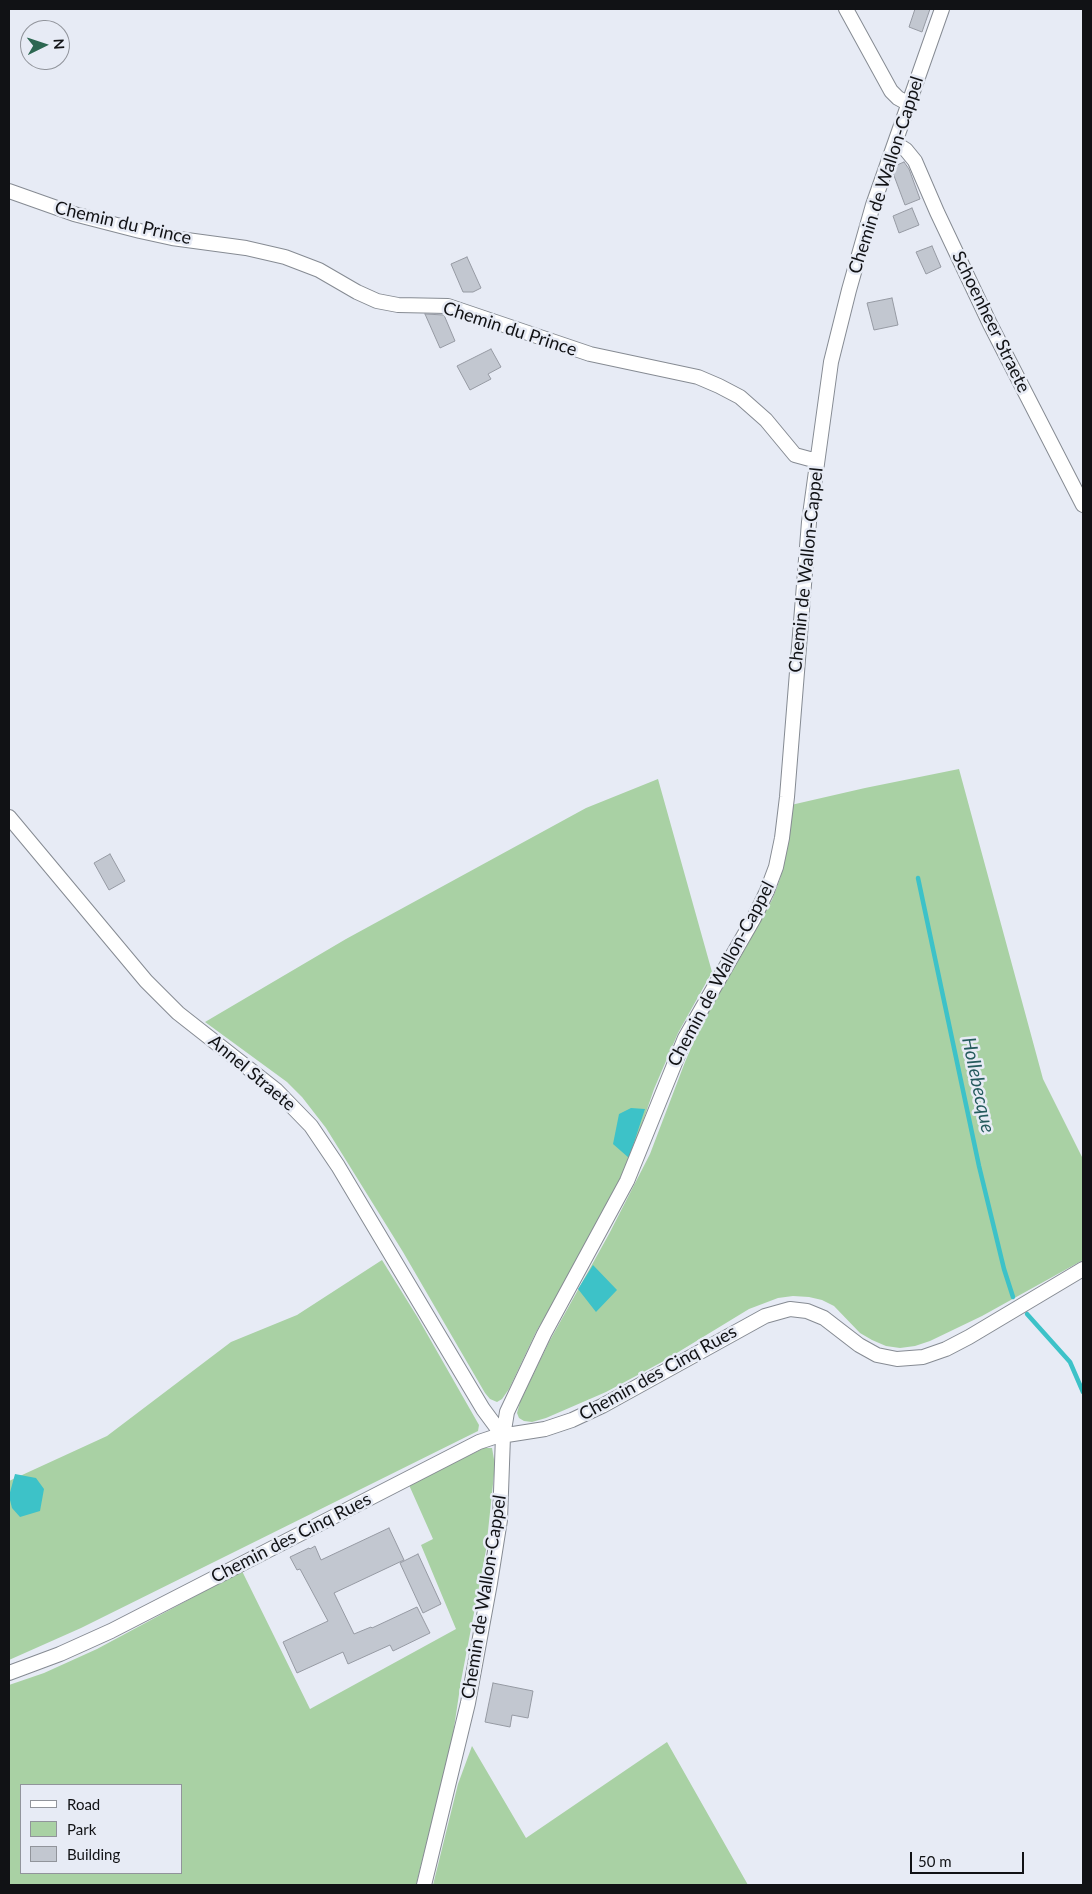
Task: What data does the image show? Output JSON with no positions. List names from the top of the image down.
{
  "streets": {
    "street": [
      "Chemin de Wallon-Cappel",
      "Chemin du Prince",
      "Schoenheer Straete",
      "Annel Straete",
      "Chemin des Cinq Rues"
    ]
  },
  "crossings": [
    ["Chemin de Wallon-Cappel", "Chemin du Prince"],
    ["Chemin de Wallon-Cappel", "Schoenheer Straete"],
    ["Chemin de Wallon-Cappel", "Annel Straete"],
    ["Chemin de Wallon-Cappel", "Chemin des Cinq Rues"],
    ["Annel Straete", "Chemin des Cinq Rues"]
  ],
  "water": ["Hollebecque"],
  "legend": ["Road", "Park", "Building"],
  "scale_bar": "50 m",
  "north": "right"
}
